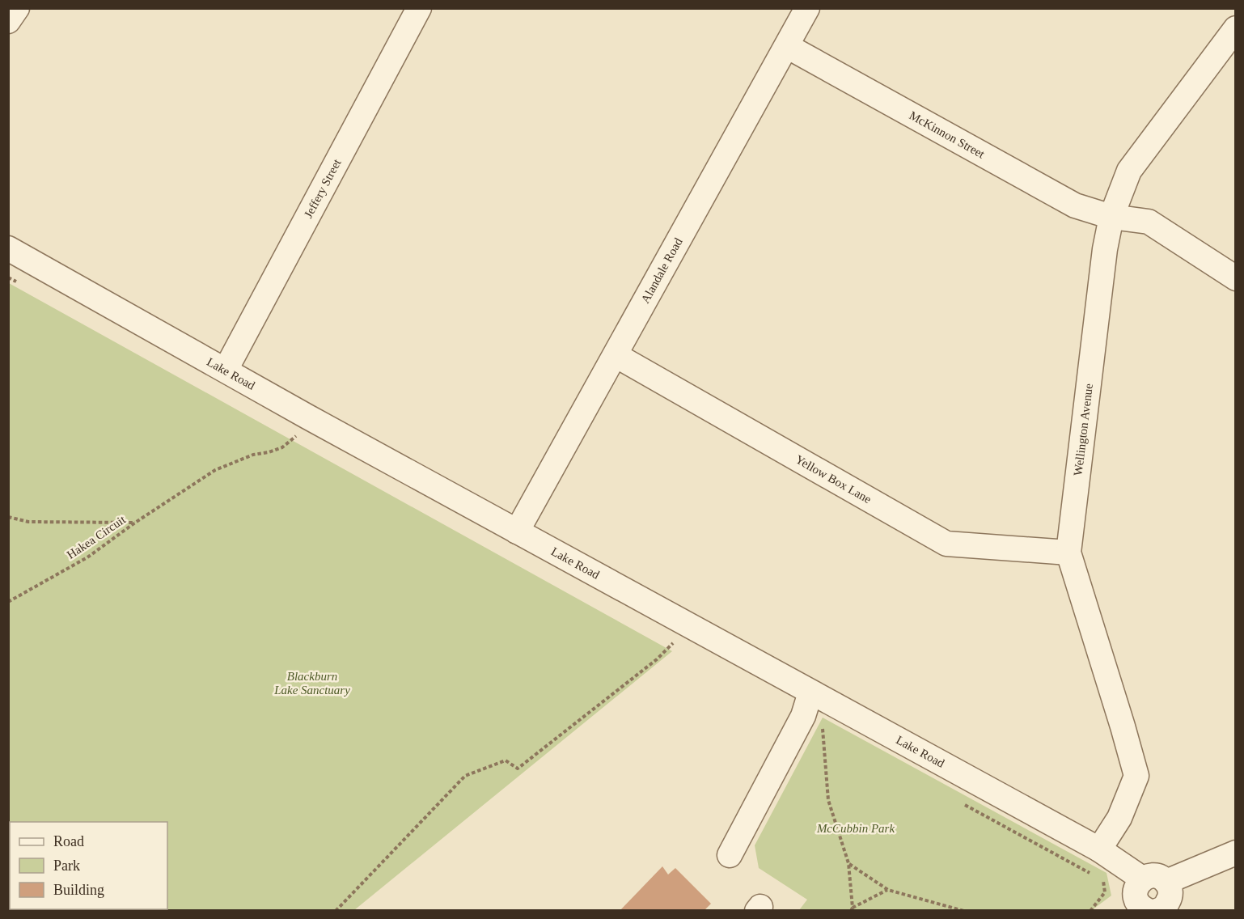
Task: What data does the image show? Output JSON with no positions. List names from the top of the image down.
{
  "streets": {
    "street": [
      "McKinnon Street",
      "Jeffery Street",
      "Alandale Road",
      "Lake Road",
      "Wellington Avenue",
      "Yellow Box Lane"
    ],
    "path": ["Hakea Circuit"]
  },
  "crossings": [
    ["McKinnon Street", "Alandale Road"],
    ["McKinnon Street", "Wellington Avenue"],
    ["Jeffery Street", "Lake Road"],
    ["Alandale Road", "Lake Road"],
    ["Alandale Road", "Yellow Box Lane"],
    ["Lake Road", "Wellington Avenue"],
    ["Wellington Avenue", "Yellow Box Lane"]
  ],
  "parks": ["Blackburn Lake Sanctuary", "McCubbin Park"],
  "legend": ["Road", "Park", "Building"]
}
